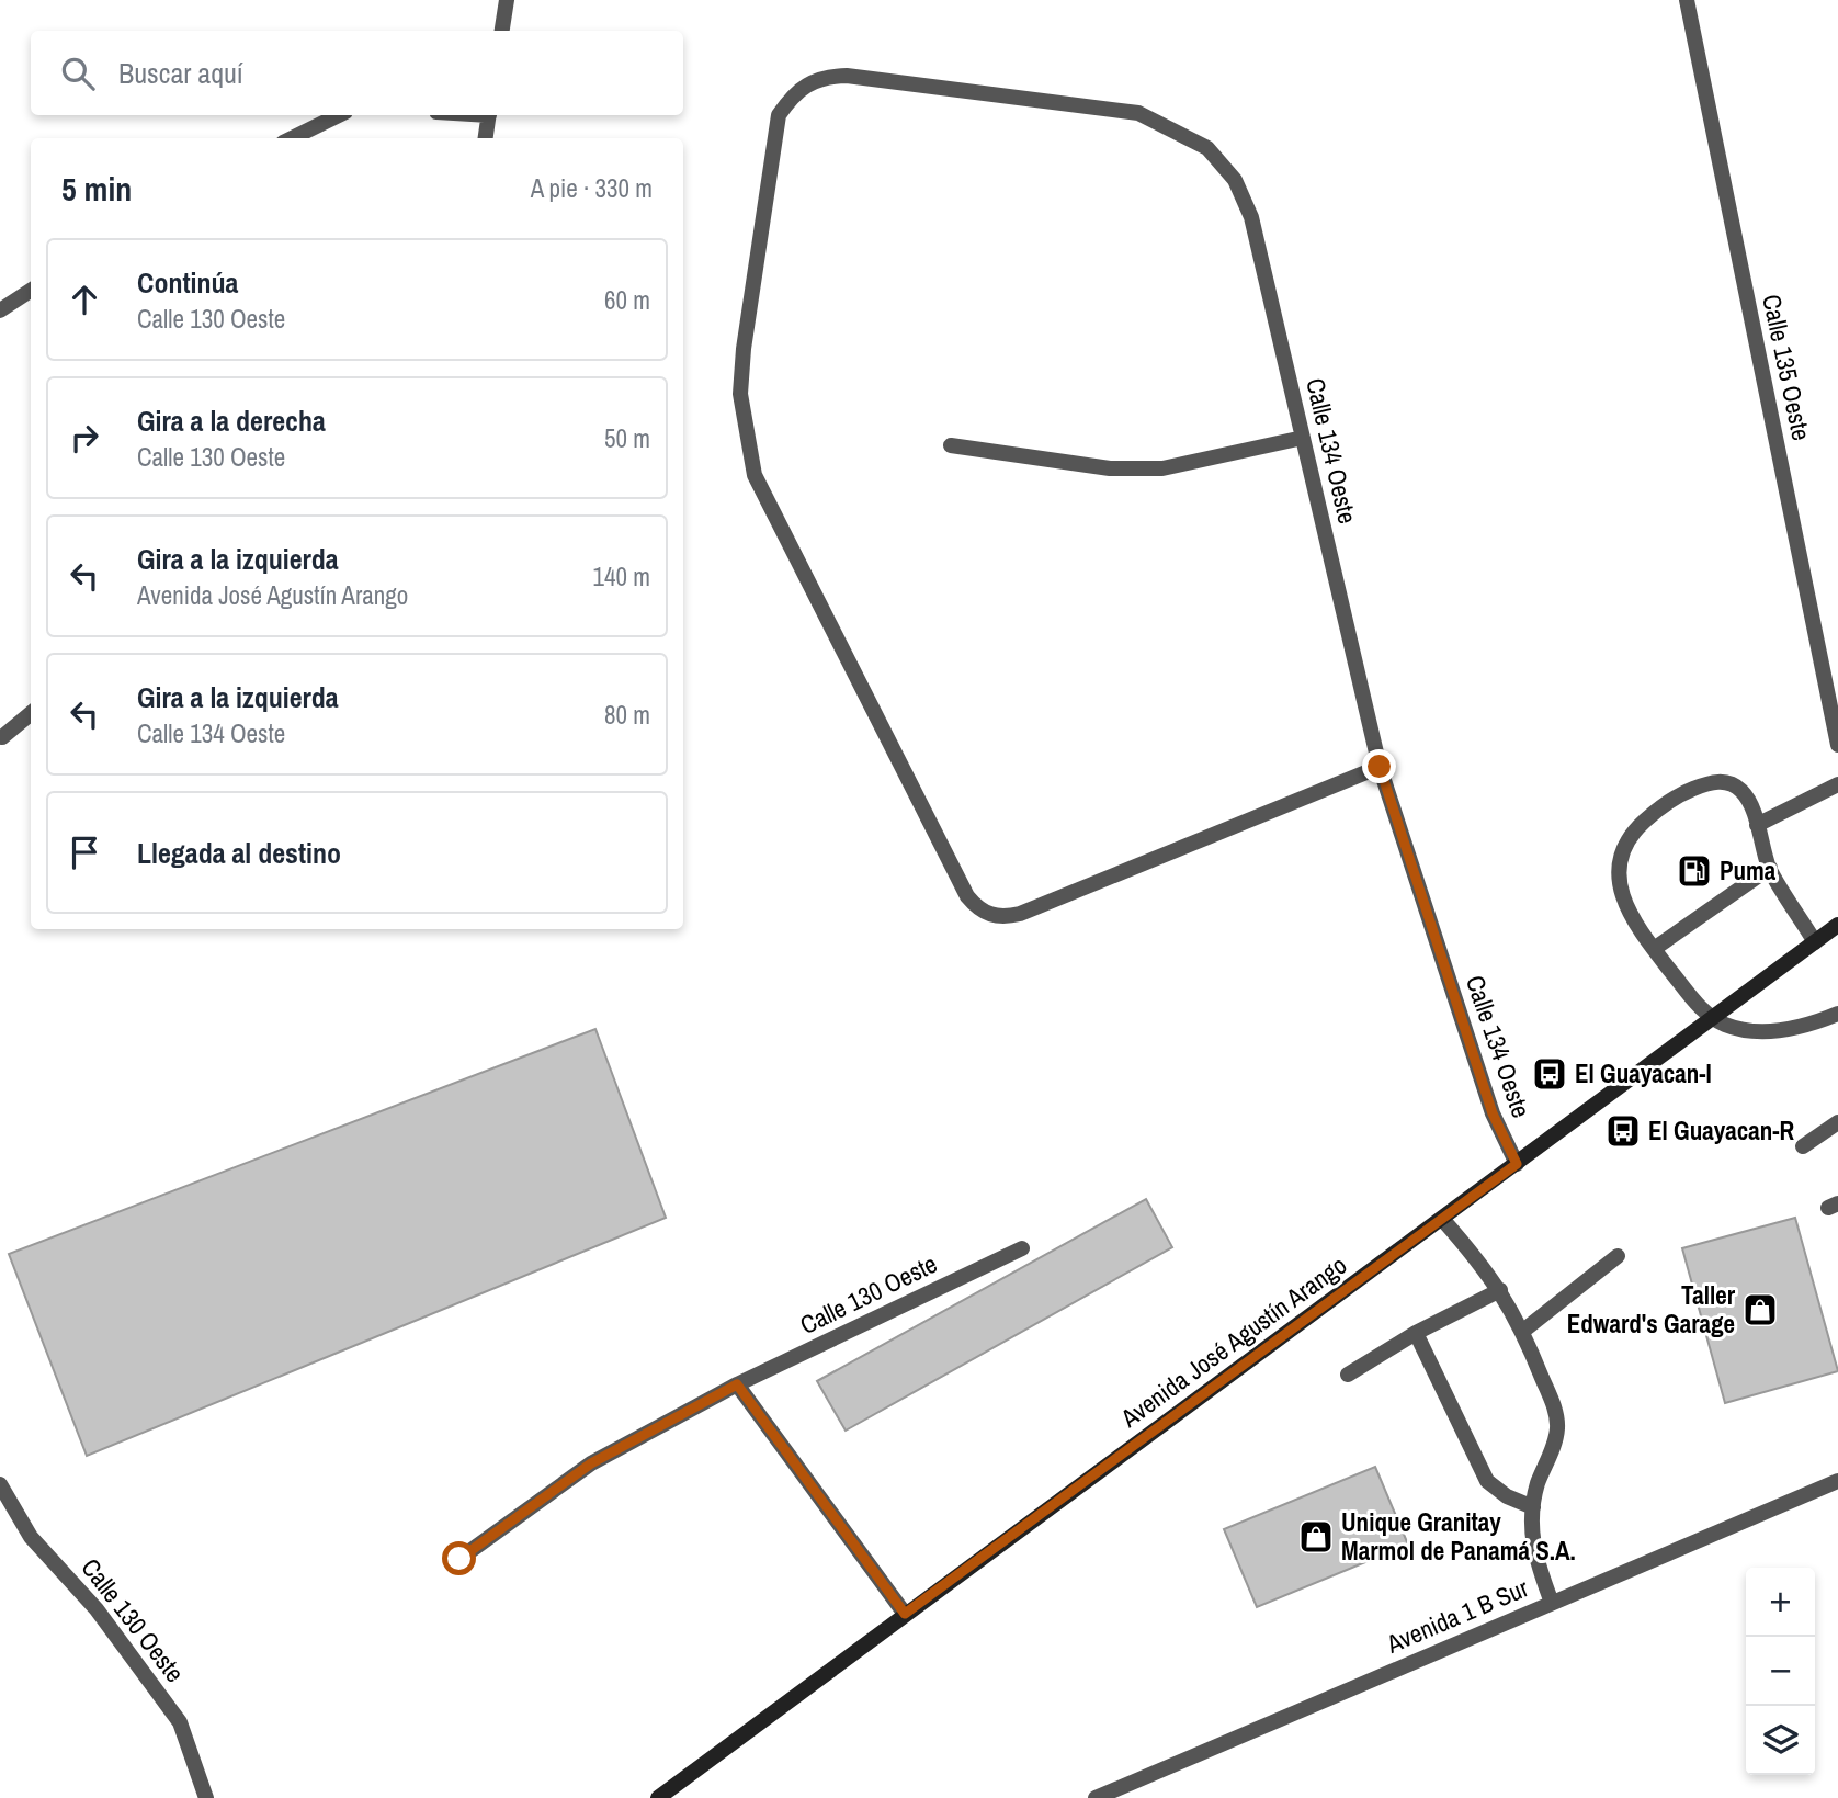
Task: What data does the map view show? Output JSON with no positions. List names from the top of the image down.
{
  "streets": {
    "main road": ["Avenida José Agustín Arango"],
    "street": [
      "Calle 135 Oeste",
      "Calle 134 Oeste",
      "Calle 130 Oeste",
      "Avenida 1 B Sur"
    ]
  },
  "crossings": [
    ["Calle 134 Oeste", "Avenida José Agustín Arango"]
  ],
  "places": {
    "fuel station": ["Puma"],
    "bus stop": ["El Guayacan-I", "El Guayacan-R"],
    "shop": ["Taller Edward's Garage", "Unique Granitay Marmol de Panamá S.A."]
  },
  "page": {
    "search": "Buscar aquí",
    "heading": ["5 min", "A pie · 330 m"],
    "list": [
      ["Continúa", "Calle 130 Oeste", "60 m"],
      ["Gira a la derecha", "Calle 130 Oeste", "50 m"],
      ["Gira a la izquierda", "Avenida José Agustín Arango", "140 m"],
      ["Gira a la izquierda", "Calle 134 Oeste", "80 m"],
      "Llegada al destino"
    ],
    "map_buttons": ["+", "−"]
  }
}
